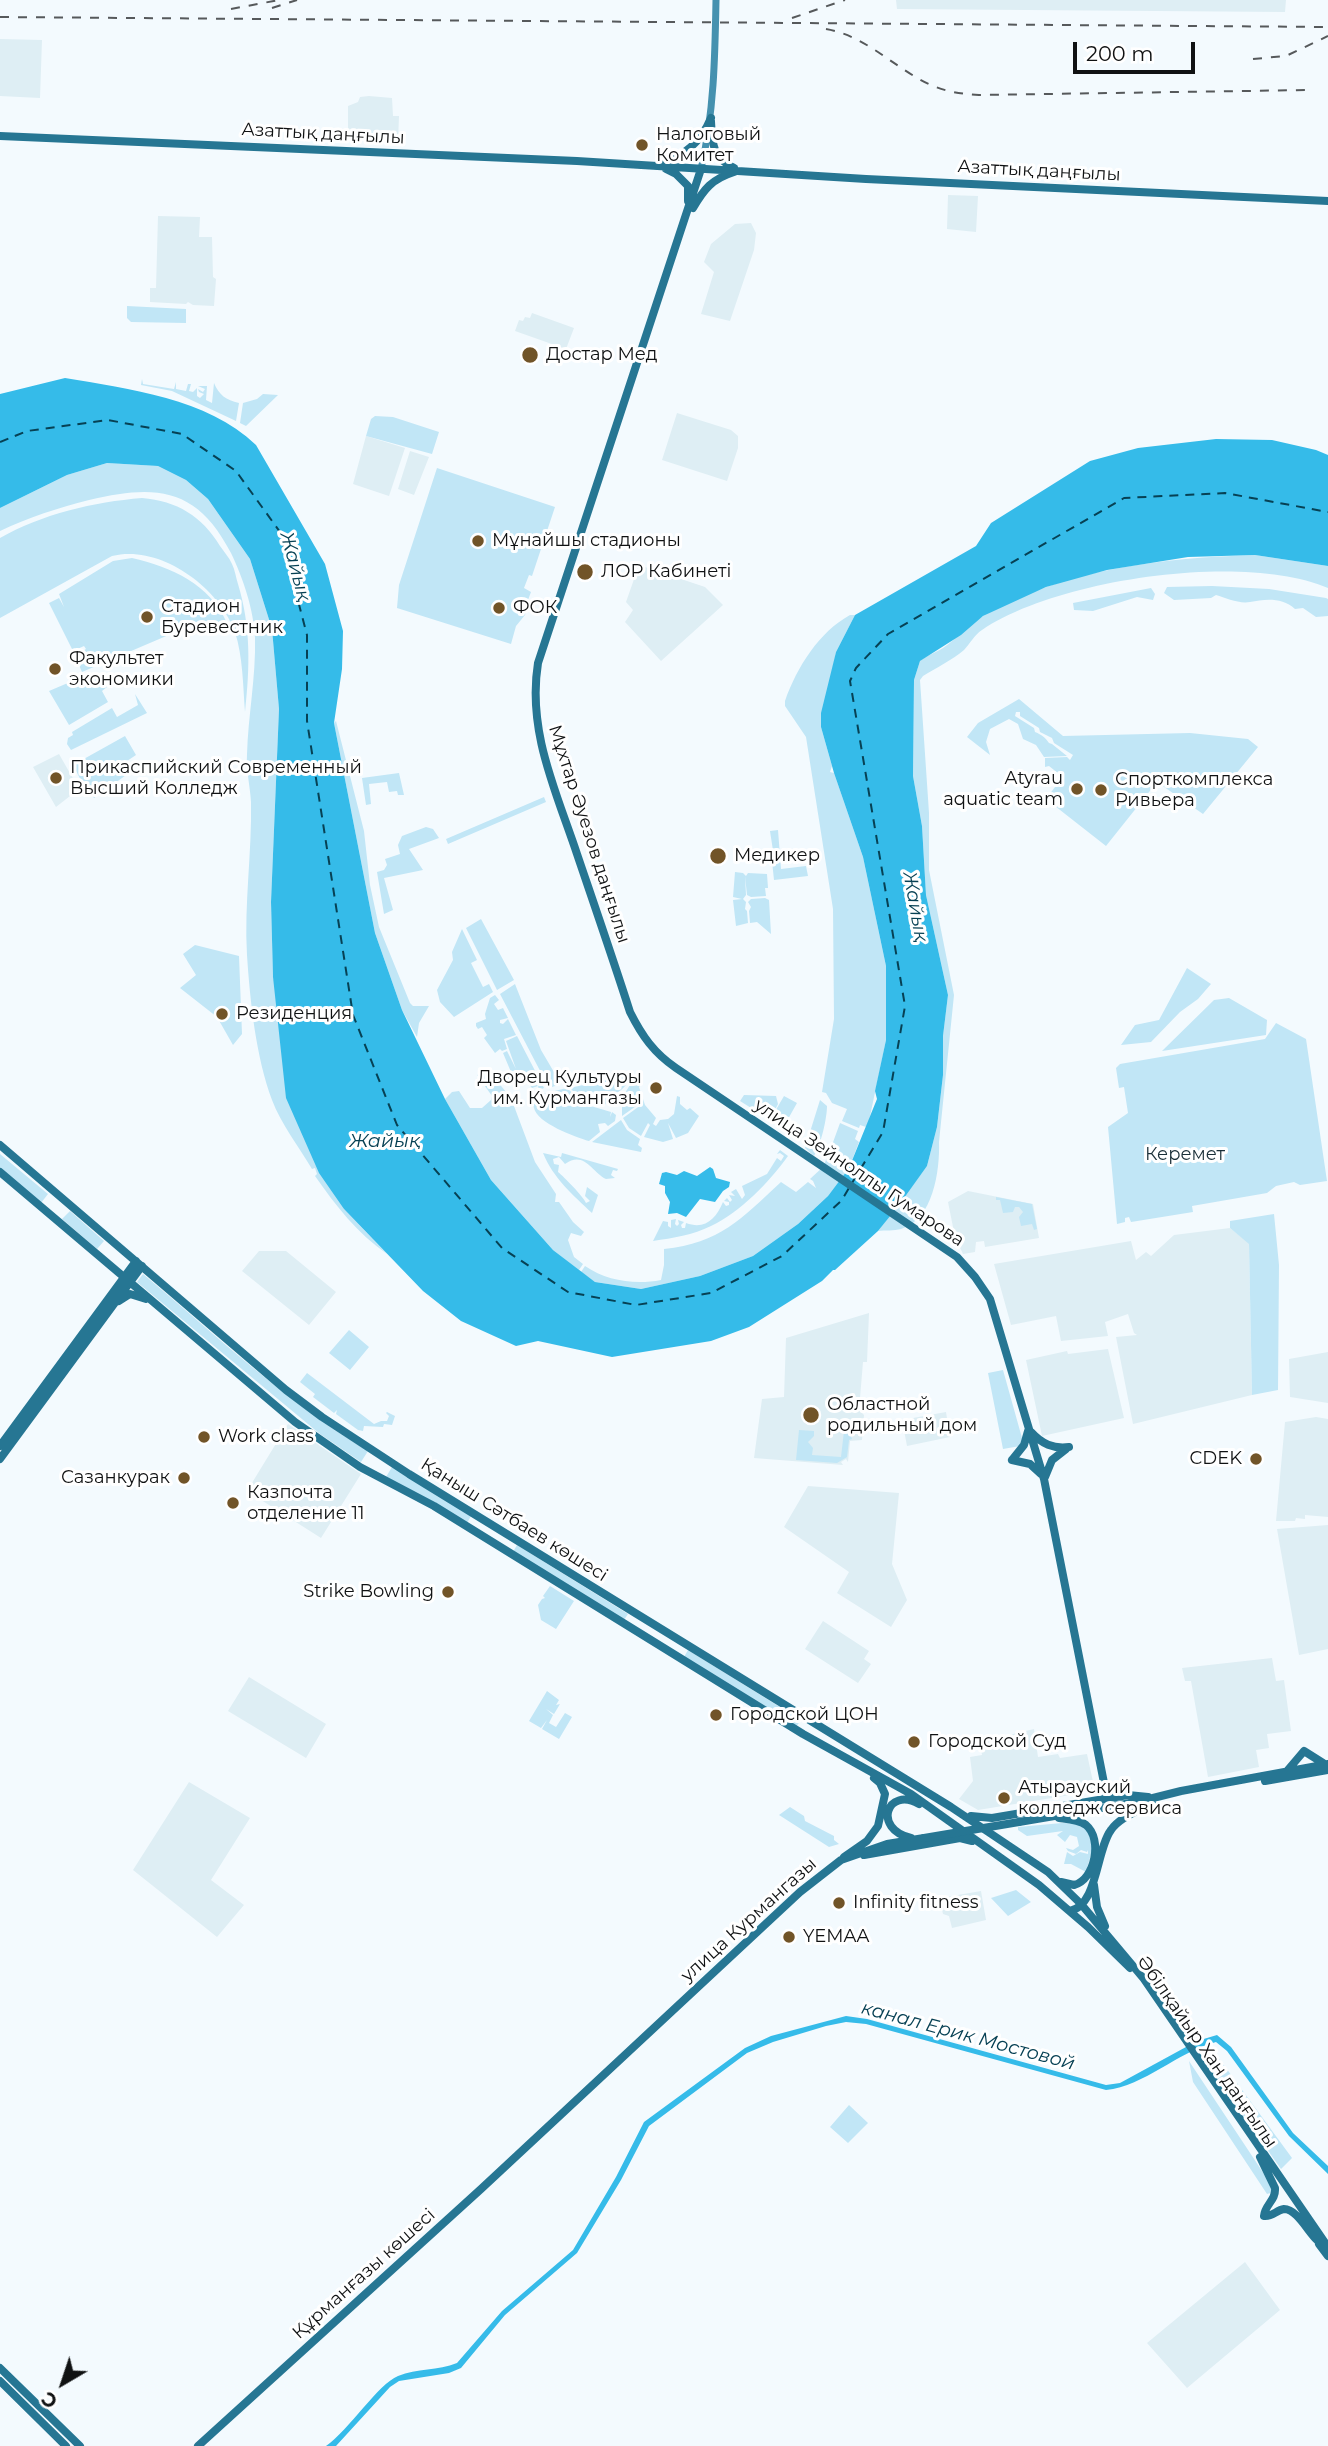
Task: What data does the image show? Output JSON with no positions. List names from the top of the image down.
{
  "streets": {
    "main road": [
      "Азаттық даңғылы",
      "Мұхтар Әуезов даңғылы",
      "улица Зейноллы Гумарова",
      "Қаныш Сәтбаев көшесі",
      "улица Курмангазы",
      "Әбілқайыр Хан даңғылы",
      "Құрманғазы көшесі"
    ]
  },
  "crossings": [
    ["Азаттық даңғылы", "Мұхтар Әуезов даңғылы"],
    ["Мұхтар Әуезов даңғылы", "улица Зейноллы Гумарова"],
    ["Қаныш Сәтбаев көшесі", "Әбілқайыр Хан даңғылы"],
    ["улица Курмангазы", "Құрманғазы көшесі"]
  ],
  "water": ["Жайық", "канал Ерик Мостовой"],
  "parks": ["Керемет"],
  "places": [
    "Налоговый Комитет",
    "Достар Мед",
    "Мұнайшы стадионы",
    "ЛОР Кабинетi",
    "ФОК",
    "Стадион Буревестник",
    "Факультет экономики",
    "Прикаспийский Современный Высший Колледж",
    "Atyrau aquatic team",
    "Спорткомплекса Ривьера",
    "Медикер",
    "Резиденция",
    "Дворец Культуры им. Курмангазы",
    "Областной родильный дом",
    "Work class",
    "CDEK",
    "Сазанкурак",
    "Казпочта отделение 11",
    "Strike Bowling",
    "Городской ЦОН",
    "Городской Суд",
    "Атырауский колледж сервиса",
    "Infinity fitness",
    "YEMAA"
  ],
  "scale_bar": "200 m",
  "north": "bottom left"
}
